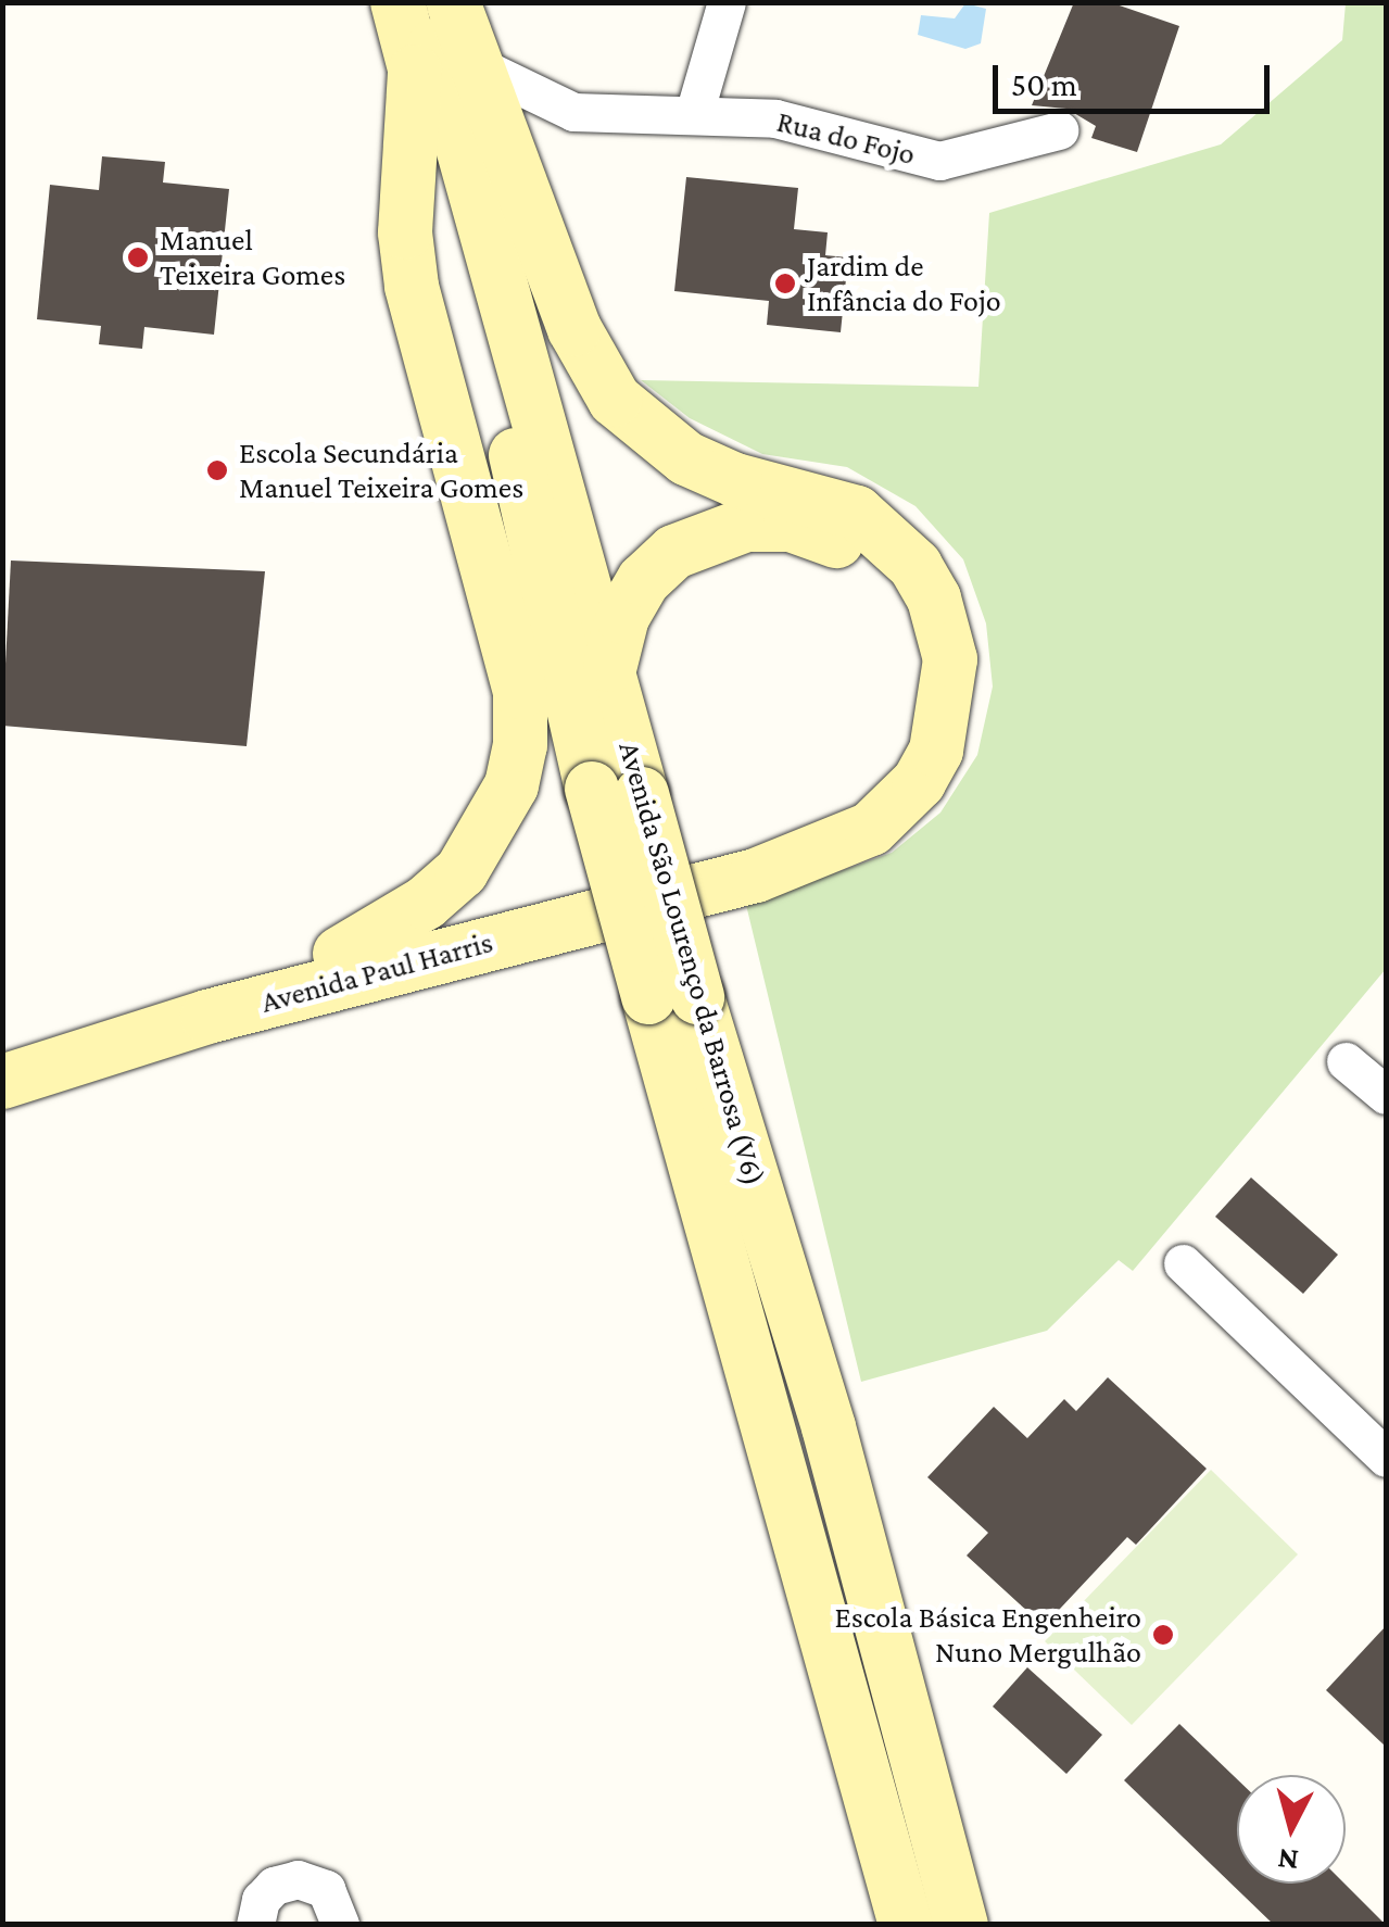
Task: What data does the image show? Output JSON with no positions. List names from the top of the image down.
{
  "streets": {
    "main road": ["Avenida São Lourenço da Barrosa (V6)", "Avenida Paul Harris"],
    "street": ["Rua do Fojo"]
  },
  "crossings": [
    ["Rua do Fojo", "Avenida Paul Harris"]
  ],
  "places": [
    "Manuel Teixeira Gomes",
    "Jardim de Infância do Fojo",
    "Escola Secundária Manuel Teixeira Gomes",
    "Escola Básica Engenheiro Nuno Mergulhão"
  ],
  "scale_bar": "50 m",
  "north": "bottom"
}
